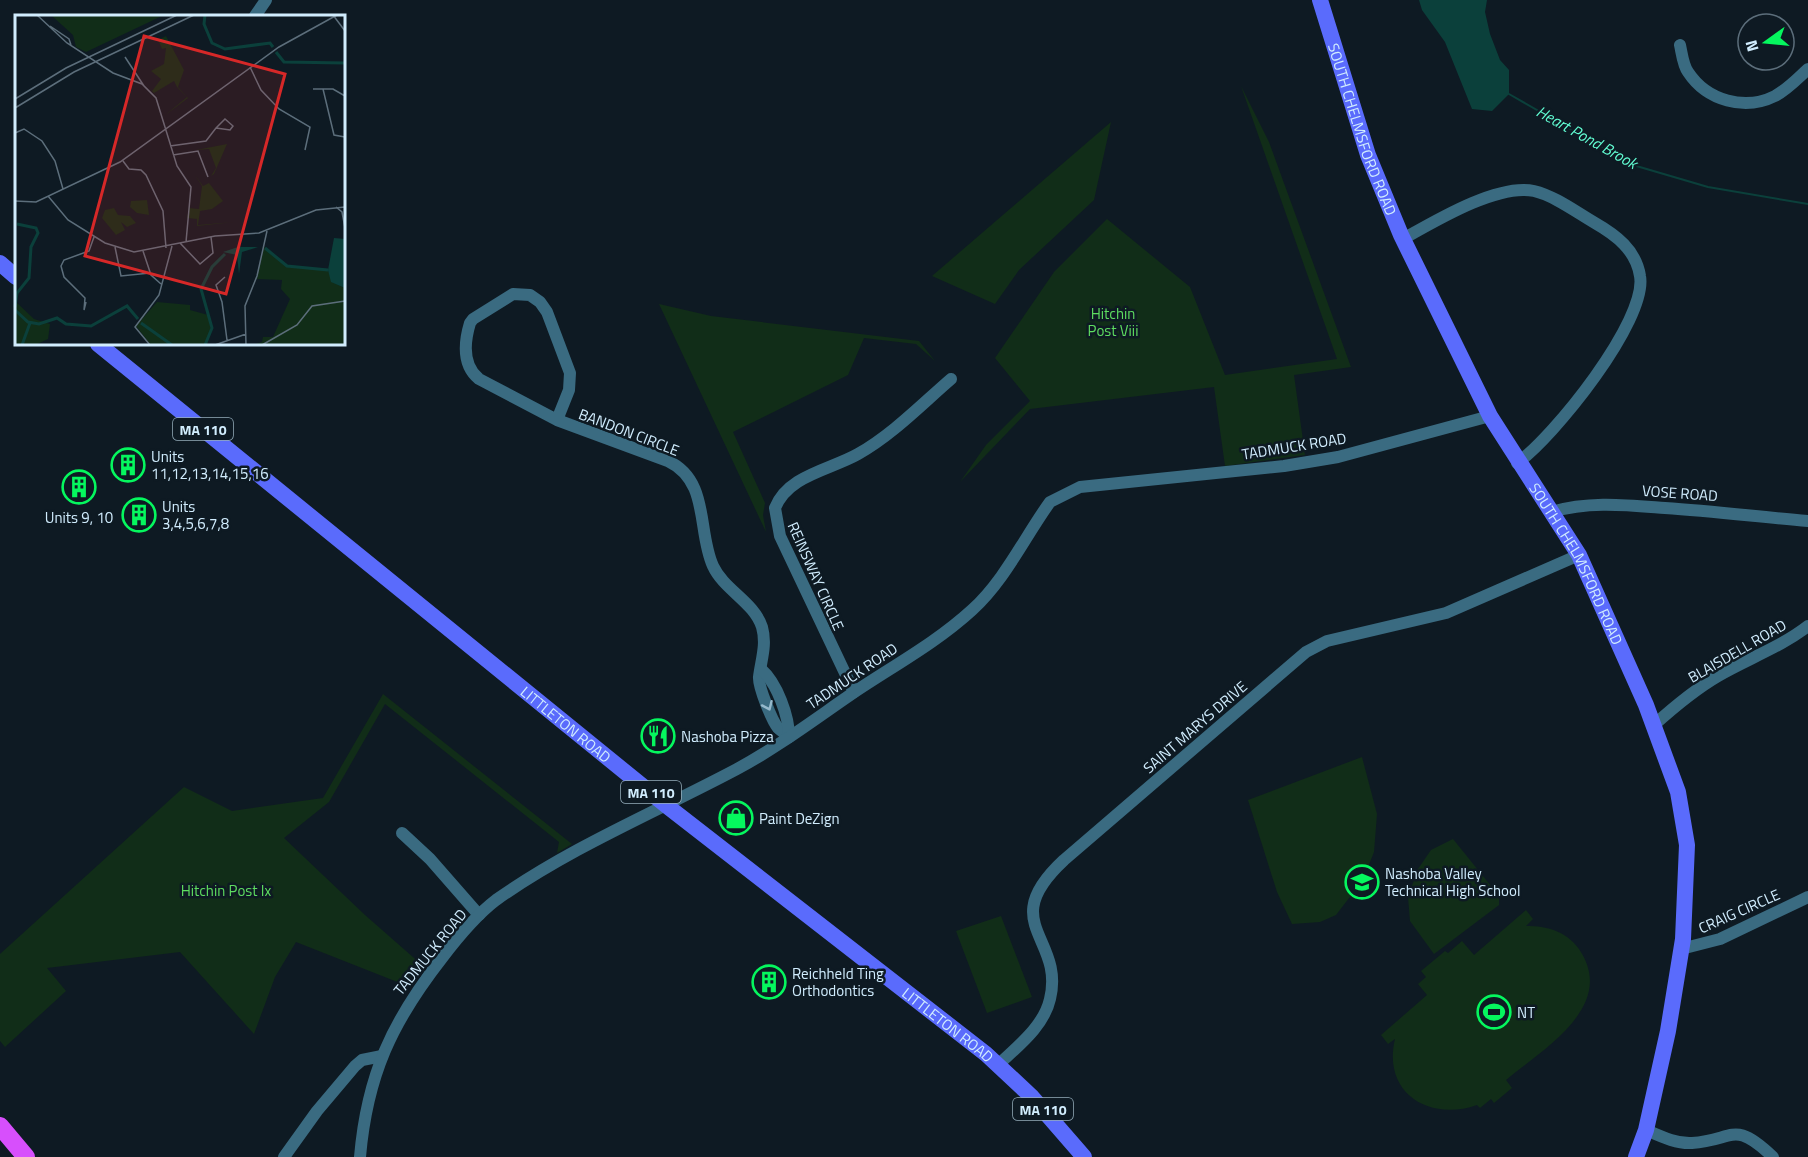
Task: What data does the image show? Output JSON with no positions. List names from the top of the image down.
{
  "streets": {
    "main road": ["SOUTH CHELMSFORD ROAD", "MA 110", "LITTLETON ROAD"],
    "street": [
      "BANDON CIRCLE",
      "TADMUCK ROAD",
      "VOSE ROAD",
      "REINSWAY CIRCLE",
      "BLAISDELL ROAD",
      "SAINT MARYS DRIVE",
      "CRAIG CIRCLE"
    ]
  },
  "crossings": [
    ["SOUTH CHELMSFORD ROAD", "TADMUCK ROAD"],
    ["SOUTH CHELMSFORD ROAD", "VOSE ROAD"],
    ["SOUTH CHELMSFORD ROAD", "BLAISDELL ROAD"],
    ["SOUTH CHELMSFORD ROAD", "SAINT MARYS DRIVE"],
    ["SOUTH CHELMSFORD ROAD", "CRAIG CIRCLE"],
    ["BANDON CIRCLE", "TADMUCK ROAD"],
    ["TADMUCK ROAD", "REINSWAY CIRCLE"],
    ["TADMUCK ROAD", "LITTLETON ROAD"],
    ["LITTLETON ROAD", "SAINT MARYS DRIVE"]
  ],
  "water": ["Heart Pond Brook"],
  "parks": ["Hitchin Post Viii", "Hitchin Post Ix"],
  "places": {
    "building": [
      "Units 11,12,13,14,15,16",
      "Units 9, 10",
      "Units 3,4,5,6,7,8",
      "Reichheld Ting Orthodontics"
    ],
    "restaurant": ["Nashoba Pizza"],
    "shop": ["Paint DeZign"],
    "school or university": ["Nashoba Valley Technical High School"],
    "sports": ["NT"]
  },
  "north": "left"
}
